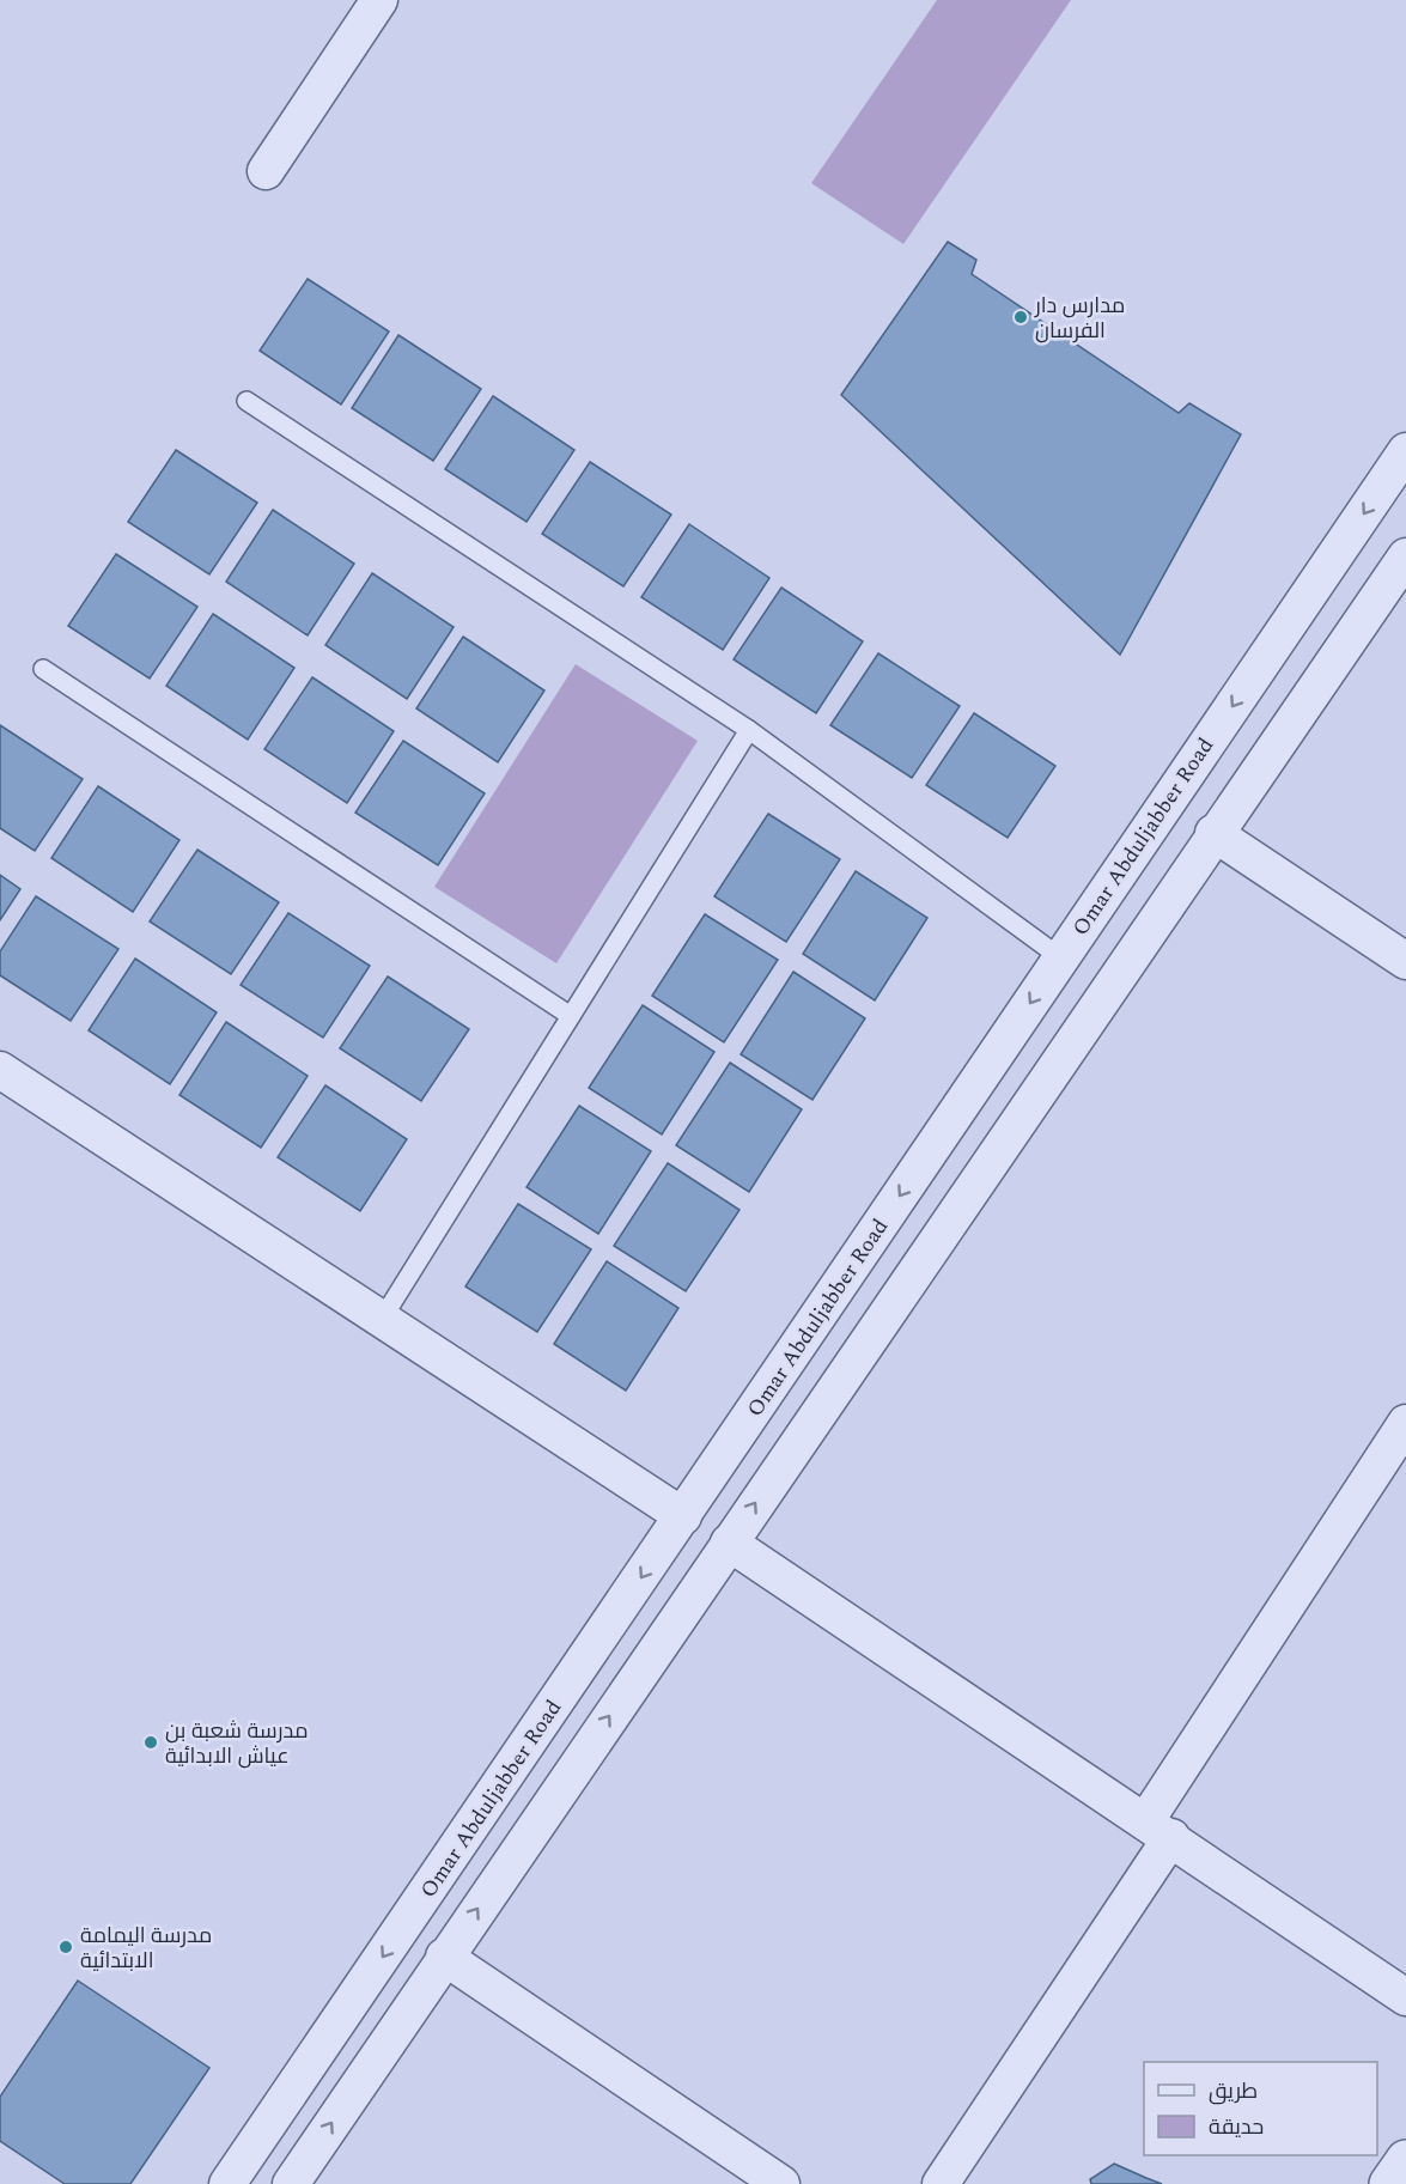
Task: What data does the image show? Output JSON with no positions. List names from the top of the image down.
{
  "streets": {
    "street": ["Omar Abduljabber Road"]
  },
  "places": ["مدارس دار الفرسان", "مدرسة شعبة بن عياش الابدائية", "مدرسة اليمامة الابتدائية"],
  "legend": ["طريق", "حديقة"]
}
